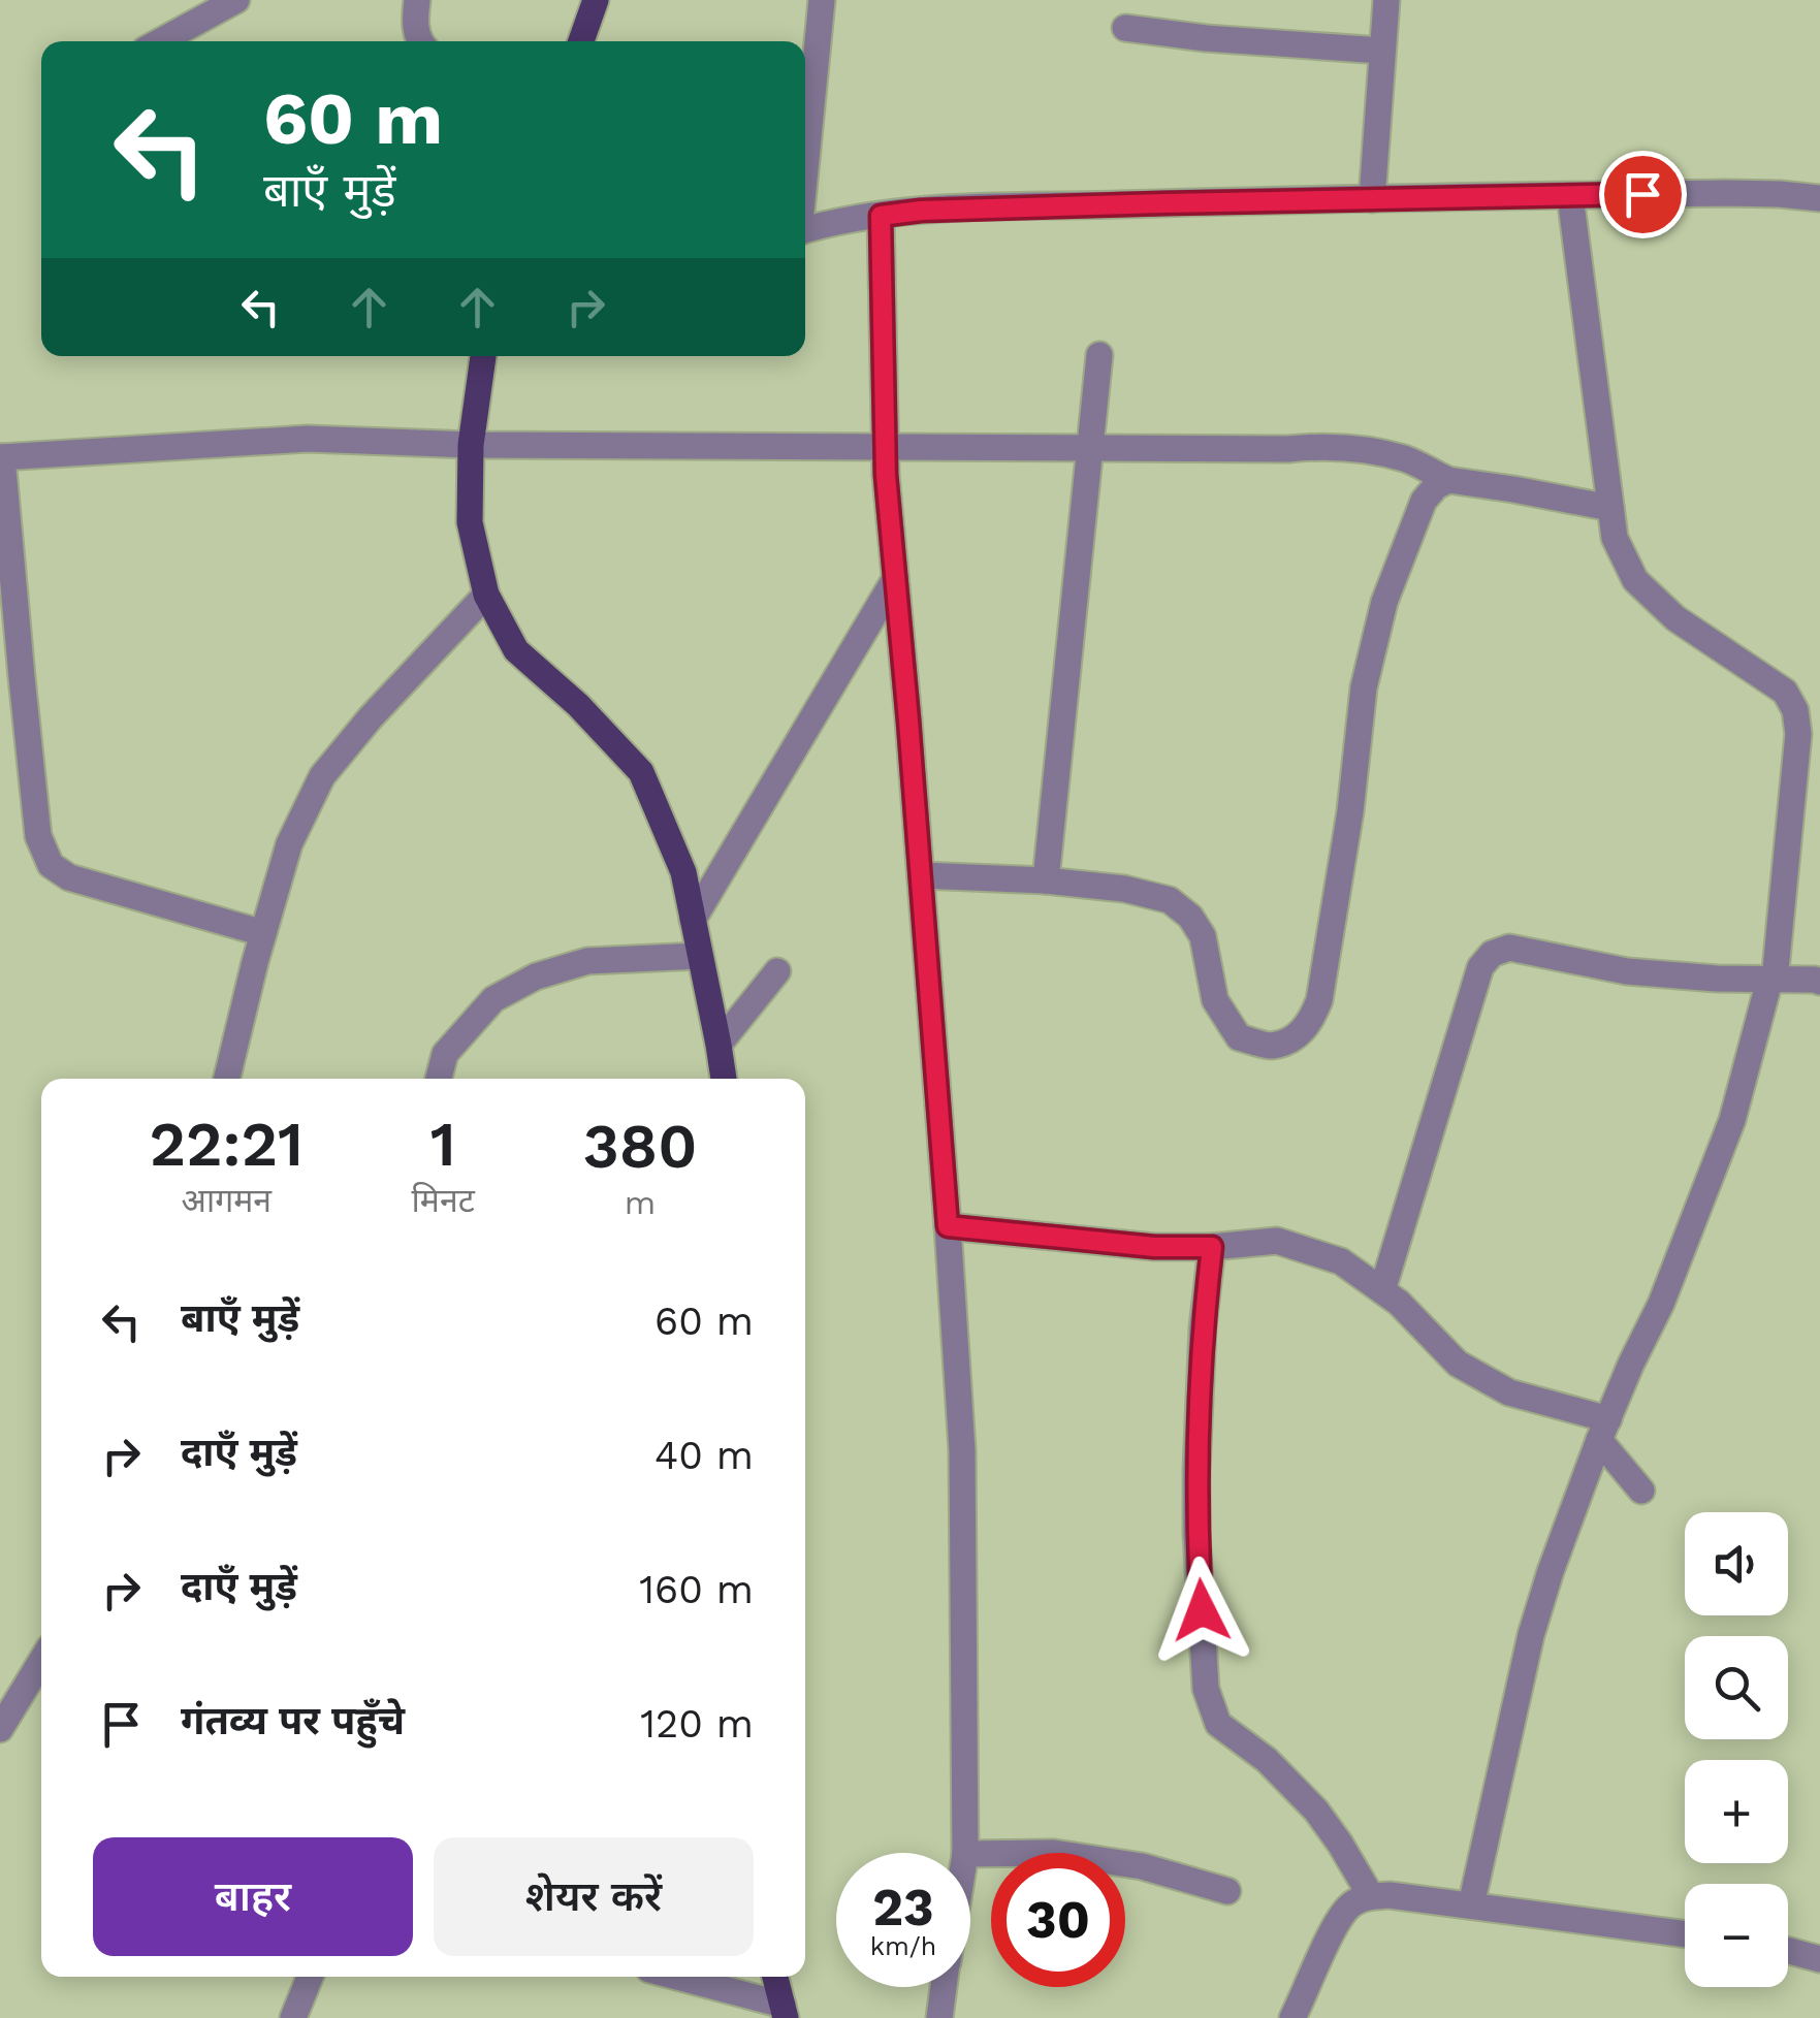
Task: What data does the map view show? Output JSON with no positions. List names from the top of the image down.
{
  "page": {
    "turn": ["60 m", "बाएँ मुड़ें"],
    "eta": [
      "22:21",
      "आगमन",
      "1",
      "मिनट",
      "380",
      "m"
    ],
    "list": [
      {
        "name": "बाएँ मुड़ें",
        "value": "60 m"
      },
      {
        "name": "दाएँ मुड़ें",
        "value": "40 m"
      },
      {
        "name": "दाएँ मुड़ें",
        "value": "160 m"
      },
      {
        "name": "गंतव्य पर पहुँचे",
        "value": "120 m"
      }
    ],
    "map_buttons": ["+", "−"],
    "buttons": ["बाहर", "शेयर करें"],
    "speed": "23 km/h",
    "limit": "30"
  }
}
